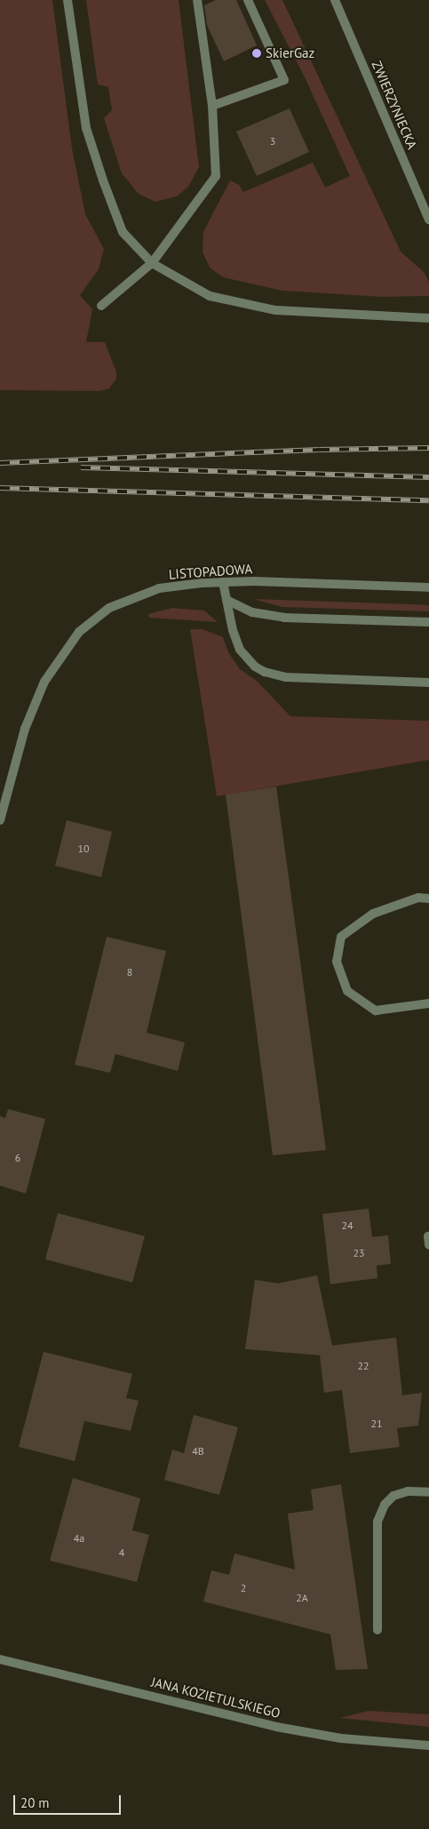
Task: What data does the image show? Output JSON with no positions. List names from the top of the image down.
{
  "streets": {
    "street": ["ZWIERZYNIECKA", "LISTOPADOWA", "JANA KOZIETULSKIEGO"]
  },
  "places": ["SkierGaz"],
  "house_numbers": [
    "3",
    "10",
    "8",
    "6",
    "24",
    "23",
    "22",
    "21",
    "4B",
    "4a",
    "4",
    "2",
    "2A"
  ],
  "scale_bar": "20 m"
}
